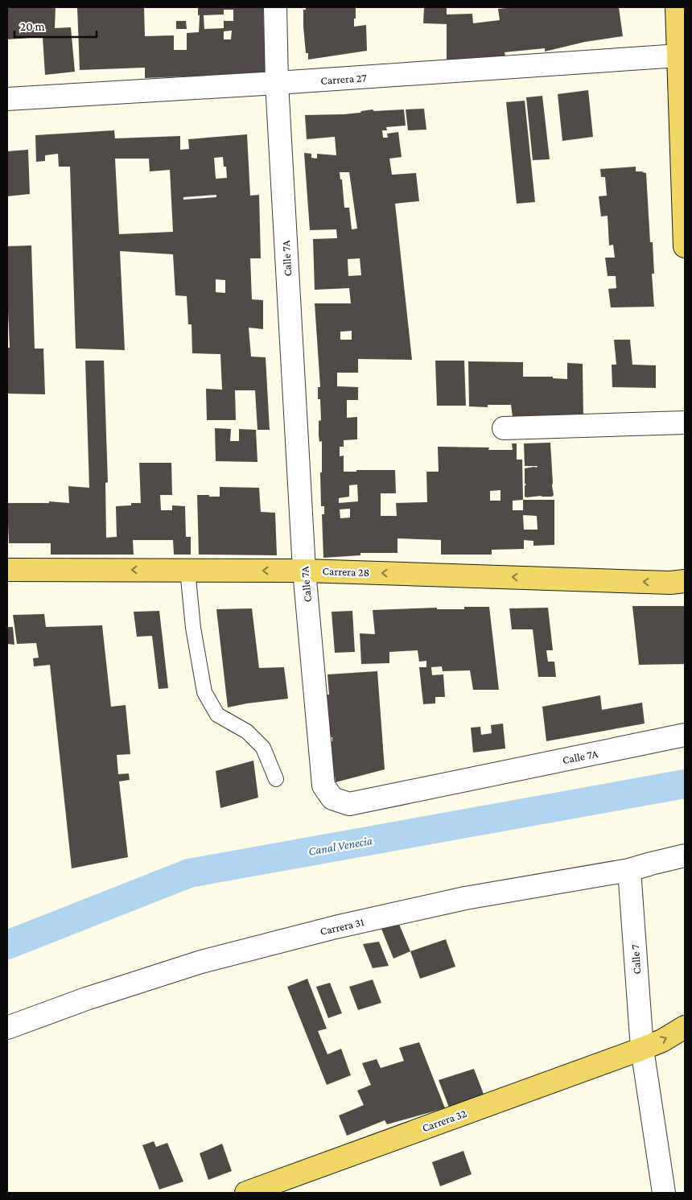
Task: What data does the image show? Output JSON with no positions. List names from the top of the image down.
{
  "streets": {
    "main road": ["Carrera 28", "Carrera 32"],
    "street": [
      "Carrera 27",
      "Calle 7A",
      "Carrera 31",
      "Calle 7"
    ]
  },
  "crossings": [
    ["Carrera 27", "Calle 7A"],
    ["Calle 7A", "Carrera 28"],
    ["Carrera 31", "Calle 7"],
    ["Calle 7", "Carrera 32"]
  ],
  "one_way": ["Carrera 28"],
  "water": ["Canal Venecia"],
  "scale_bar": "20 m"
}
